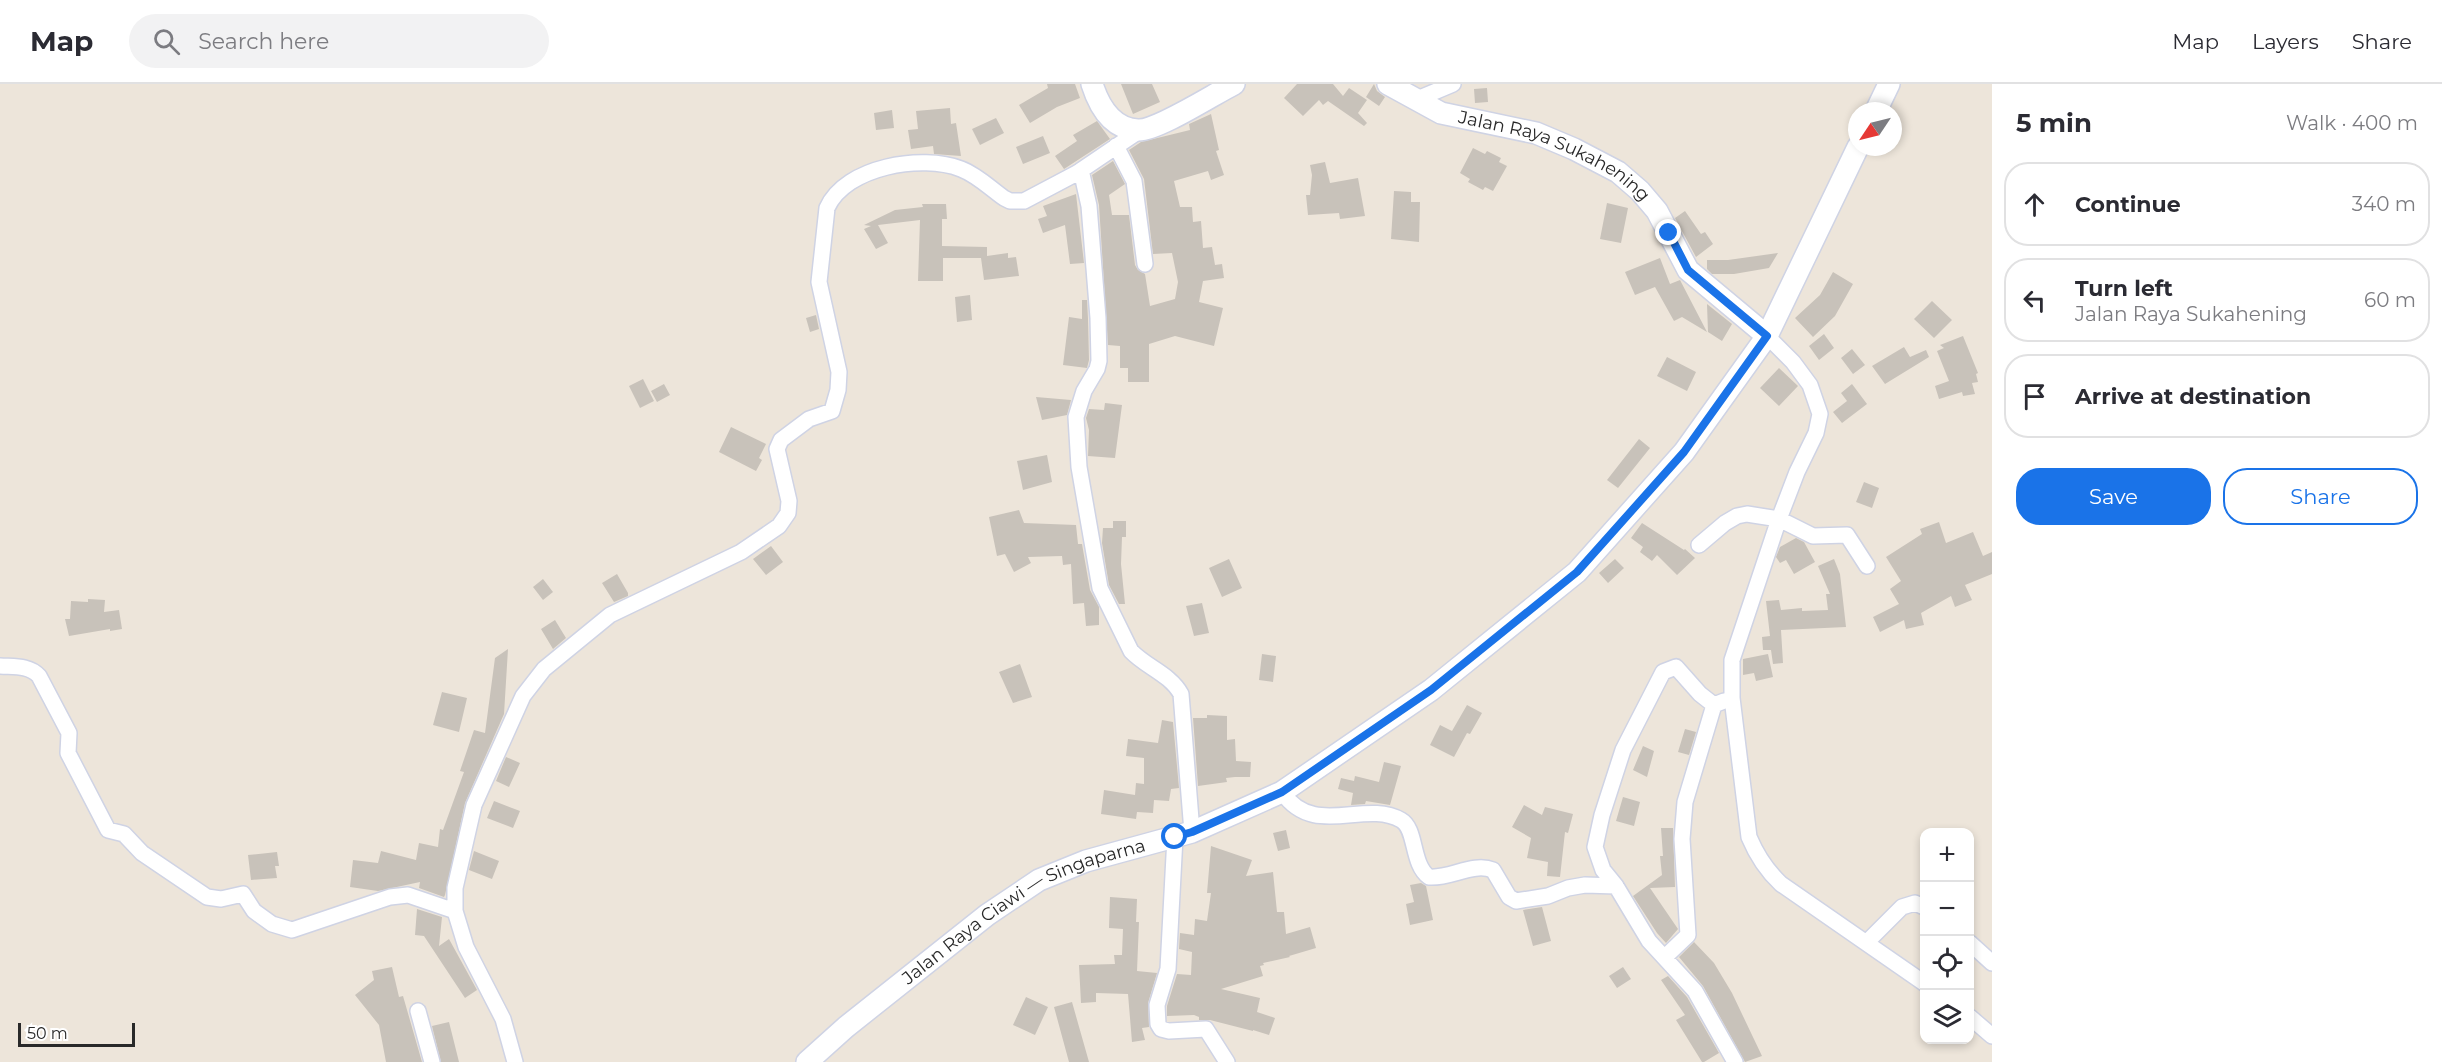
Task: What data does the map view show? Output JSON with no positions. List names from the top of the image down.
{
  "streets": {
    "main road": ["Jalan Raya Sukahening", "Jalan Raya Ciawi — Singaparna"]
  },
  "crossings": [
    ["Jalan Raya Sukahening", "Jalan Raya Ciawi — Singaparna"]
  ],
  "scale_bar": "50 m",
  "north": "bottom left",
  "page": {
    "header": "Map",
    "search": "Search here",
    "nav": ["Map", "Layers", "Share"],
    "heading": ["5 min", "Walk · 400 m"],
    "list": [
      ["Continue", "340 m"],
      ["Turn left", "Jalan Raya Sukahening", "60 m"],
      "Arrive at destination"
    ],
    "buttons": ["Save", "Share"],
    "map_buttons": ["+", "−"],
    "scale": "50 m"
  }
}
